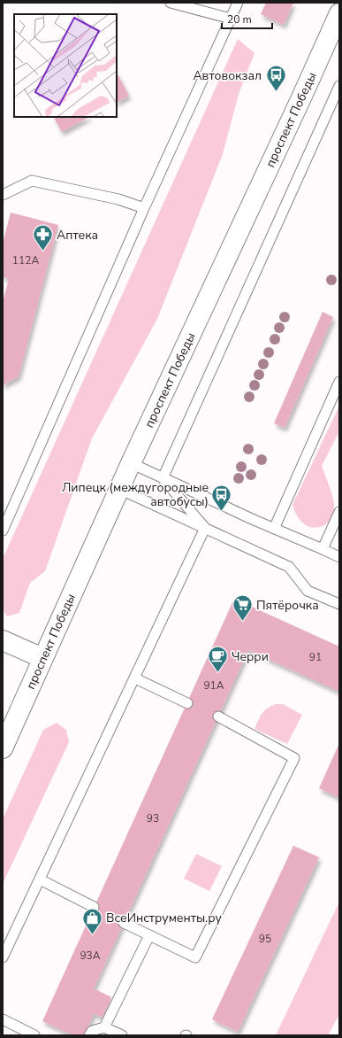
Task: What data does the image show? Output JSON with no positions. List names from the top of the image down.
{
  "streets": {
    "main road": ["проспект Победы"]
  },
  "places": {
    "bus stop": ["Автовокзал", "Липецк (междугородные автобусы)"],
    "pharmacy": ["Аптека"],
    "supermarket": ["Пятёрочка"],
    "cafe": ["Черри"],
    "shop": ["ВсеИнструменты.ру"]
  },
  "house_numbers": [
    "112А",
    "91",
    "91А",
    "93",
    "95",
    "93А"
  ],
  "scale_bar": "20 m"
}
